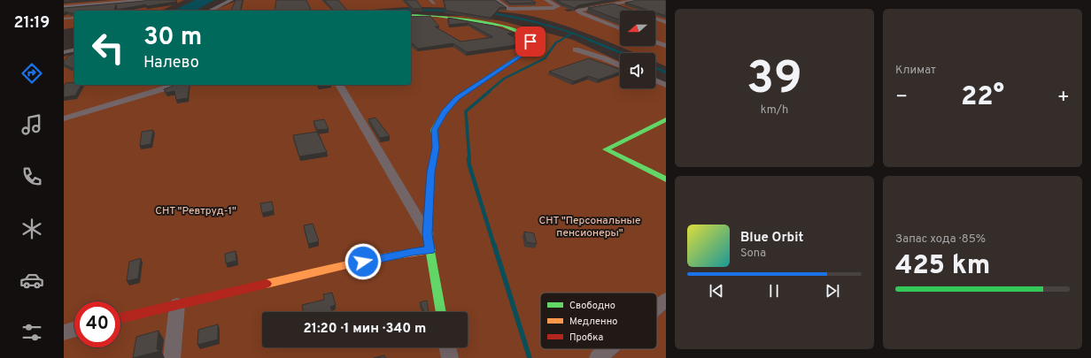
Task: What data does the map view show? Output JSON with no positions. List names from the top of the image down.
{
  "parks": ["СНТ \"Ревтруд-1\"", "СНТ \"Персональные пенсионеры\""],
  "legend": ["Свободно", "Медленно", "Пробка"],
  "north": "left",
  "page": {
    "tabs": "21:19",
    "tile": [
      ["39", "km/h"],
      "Климат",
      ["Запас хода · 85%", "425 km"]
    ],
    "turn": ["30 m", "Налево"],
    "heat": ["−", "22°", "+"],
    "song": ["Blue Orbit", "Sona"],
    "limit": "40",
    "trip": "21:20 · 1 мин · 340 m"
  }
}
